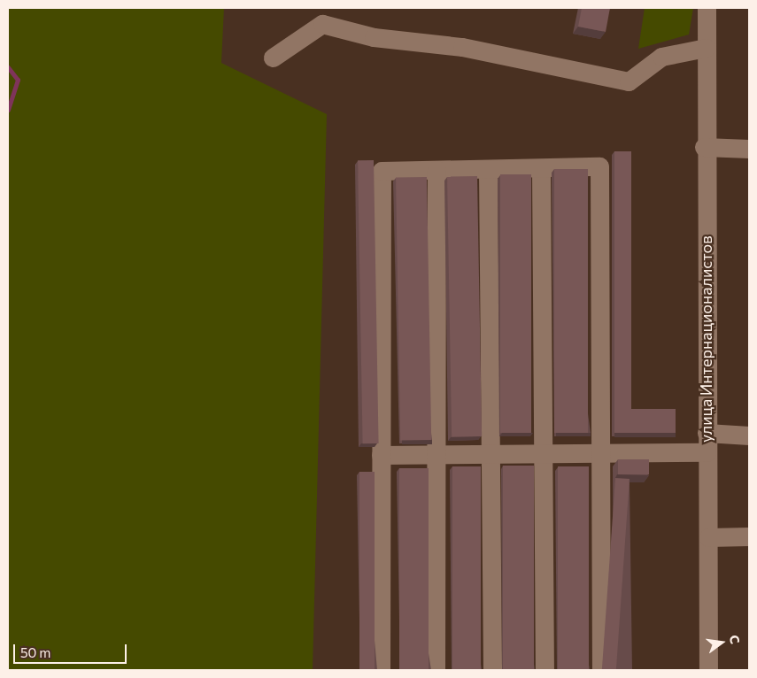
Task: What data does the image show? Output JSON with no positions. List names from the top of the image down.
{
  "streets": {
    "street": ["улица Интернационалистов"]
  },
  "scale_bar": "50 m",
  "north": "right"
}
